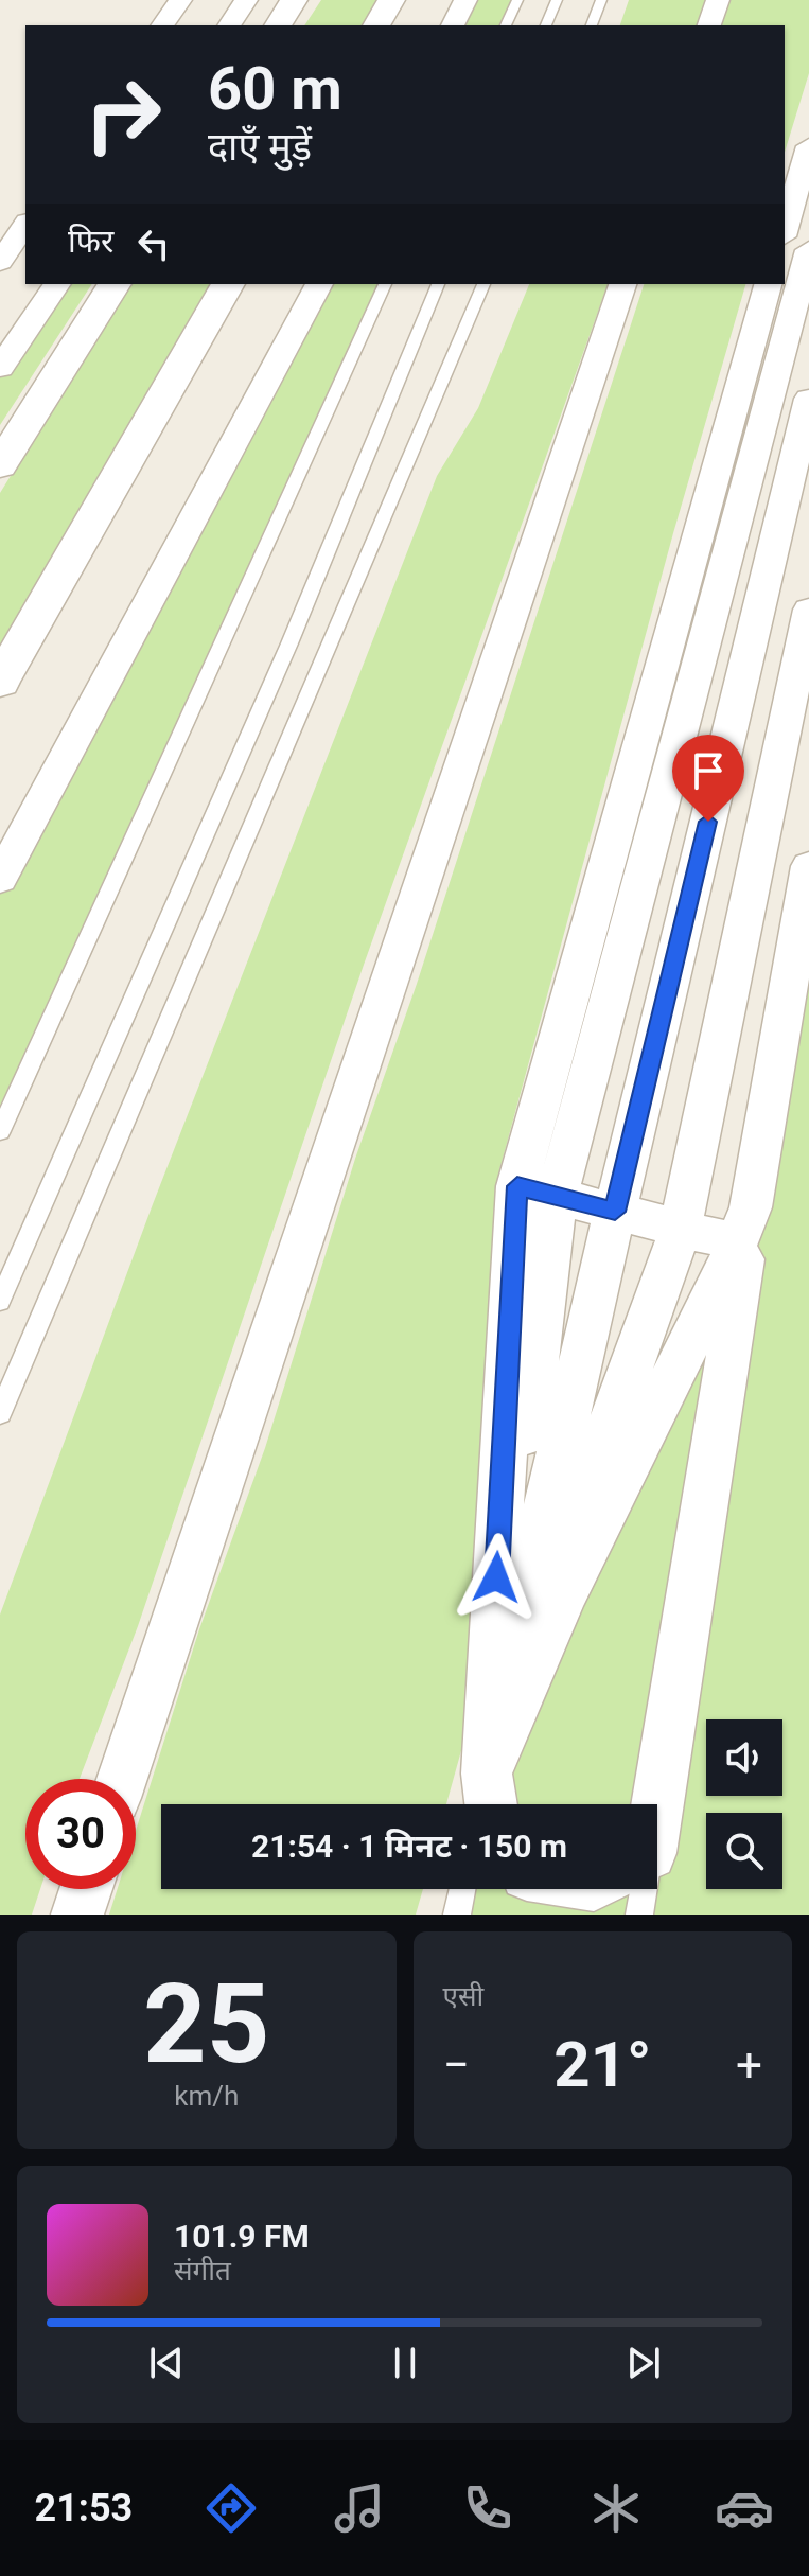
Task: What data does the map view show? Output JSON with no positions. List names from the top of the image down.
{
  "page": {
    "turn": ["60 m", "दाएँ मुड़ें"],
    "then": "फिर",
    "limit": "30",
    "trip": "21:54 · 1 मिनट · 150 m",
    "tile": [
      ["25", "km/h"],
      "एसी"
    ],
    "heat": ["−", "21°", "+"],
    "song": ["101.9 FM", "संगीत"],
    "tabs": "21:53"
  }
}
